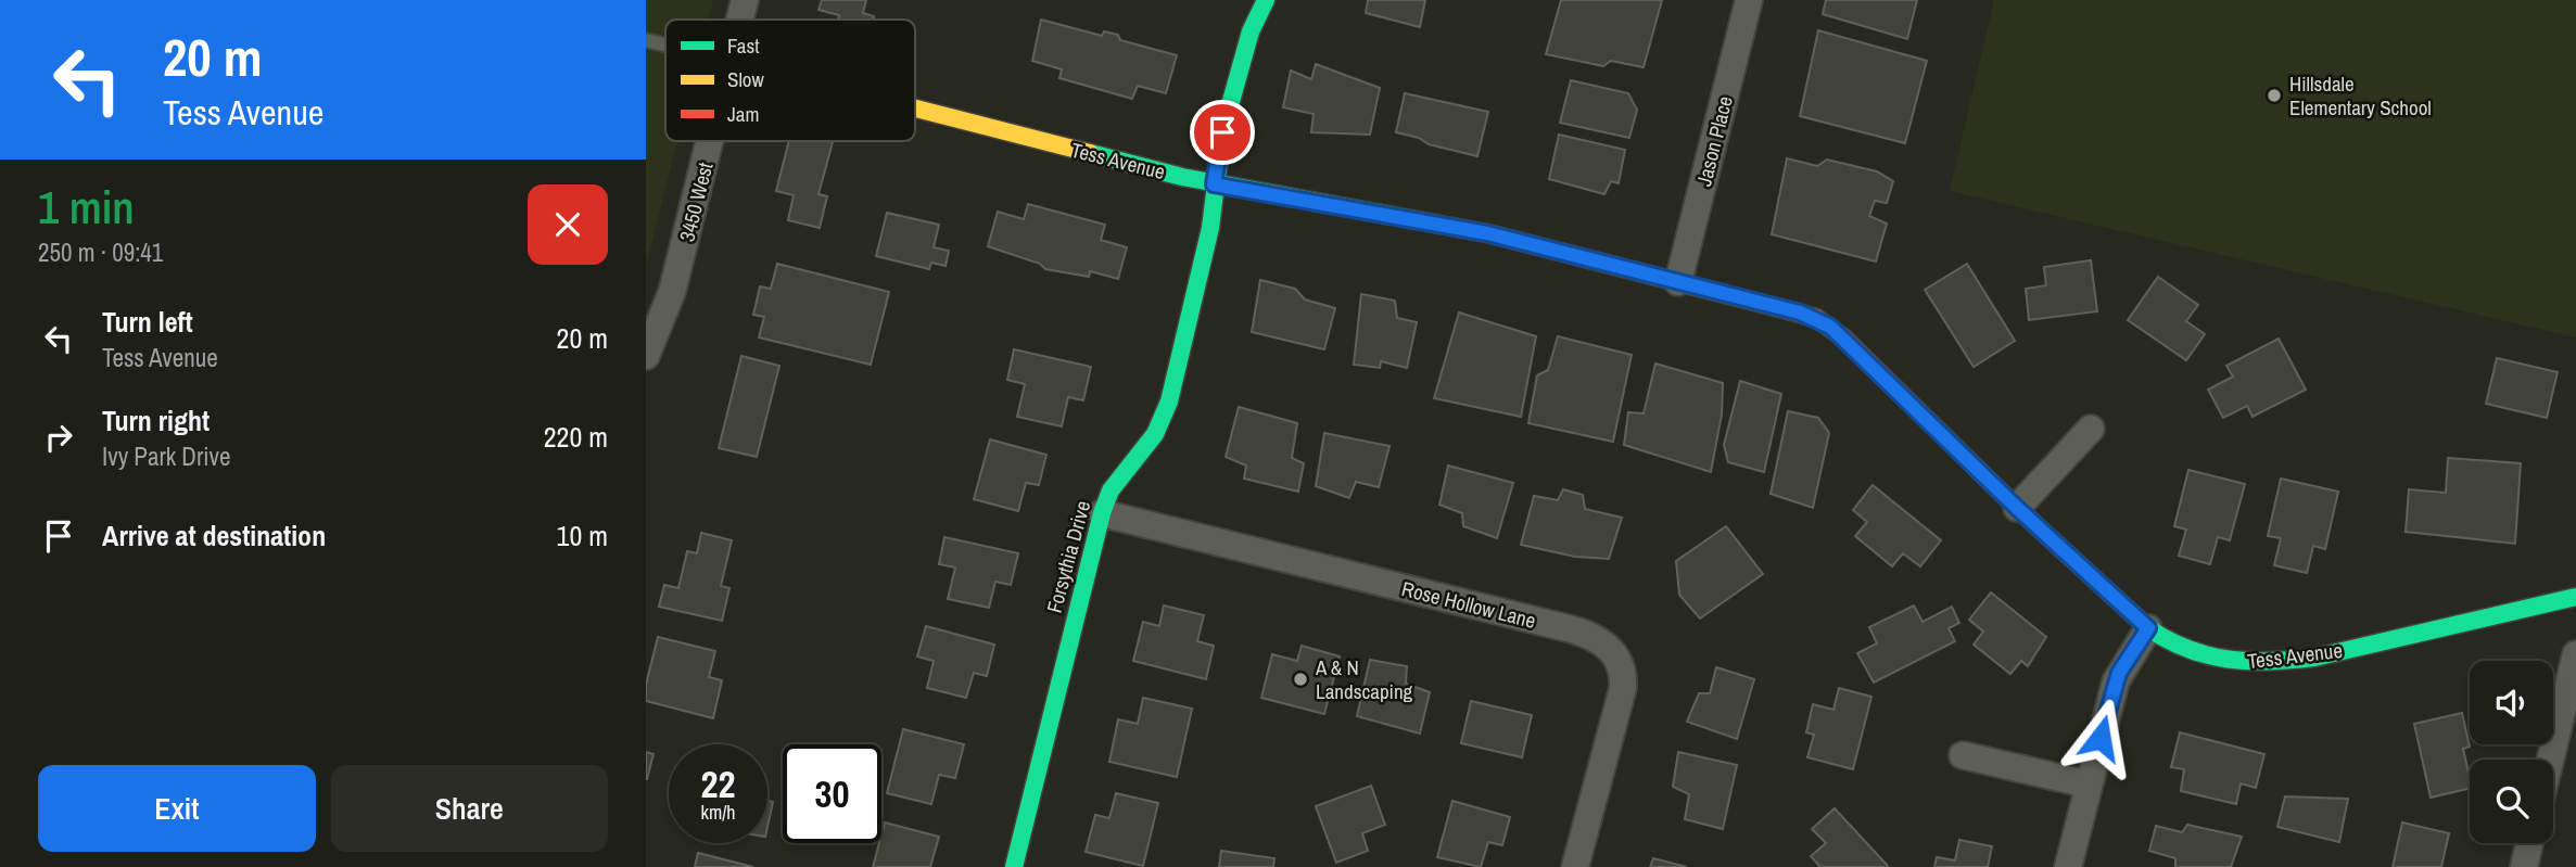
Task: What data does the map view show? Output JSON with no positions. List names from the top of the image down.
{
  "streets": {
    "street": [
      "Jason Place",
      "Tess Avenue",
      "3450 West",
      "Forsythia Drive",
      "Rose Hollow Lane"
    ]
  },
  "crossings": [
    ["Jason Place", "Tess Avenue"],
    ["Tess Avenue", "Forsythia Drive"],
    ["Forsythia Drive", "Rose Hollow Lane"]
  ],
  "places": ["Hillsdale Elementary School", "A & N Landscaping"],
  "legend": ["Fast", "Slow", "Jam"],
  "page": {
    "turn": ["20 m", "Tess Avenue"],
    "heading": ["1 min", "250 m · 09:41"],
    "list": [
      {
        "name": "Turn left",
        "note": "Tess Avenue",
        "value": "20 m"
      },
      {
        "name": "Turn right",
        "note": "Ivy Park Drive",
        "value": "220 m"
      },
      {
        "name": "Arrive at destination",
        "value": "10 m"
      }
    ],
    "speed": "22 km/h",
    "limit": "30",
    "buttons": ["Exit", "Share"]
  }
}
